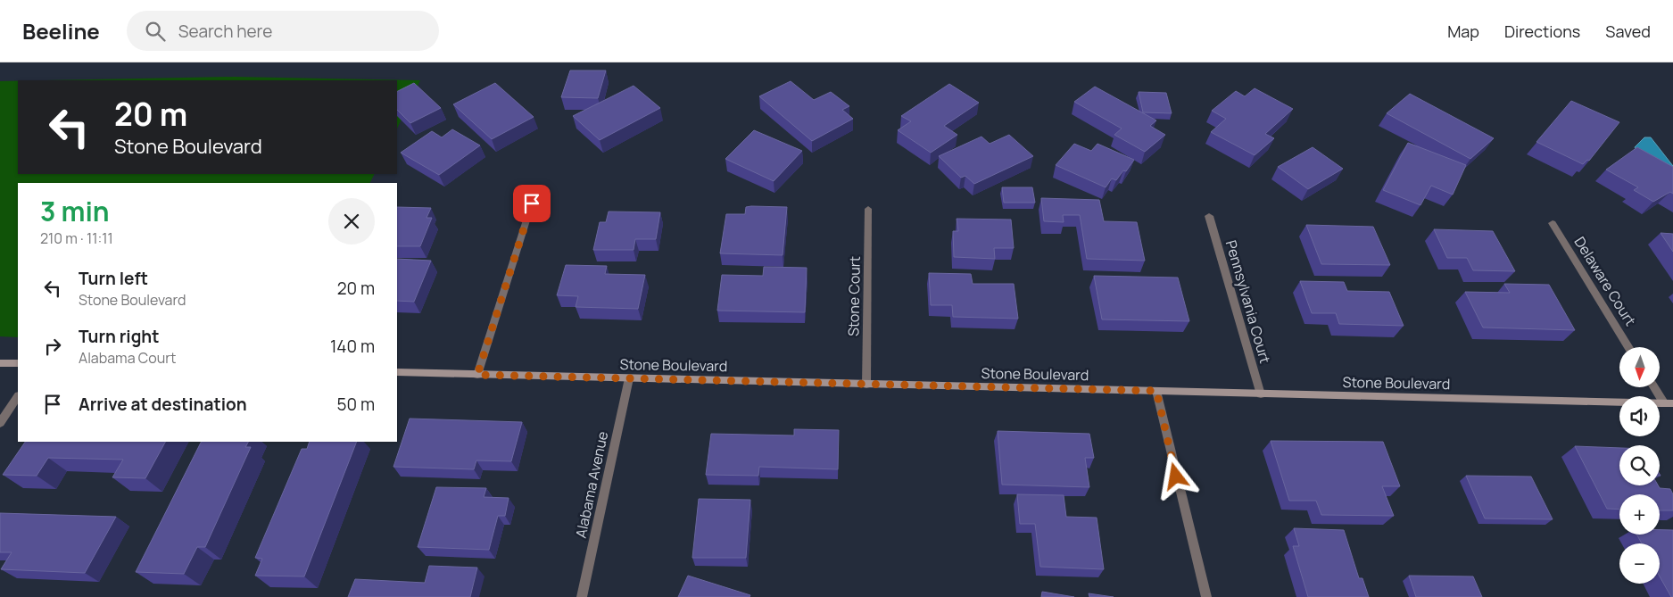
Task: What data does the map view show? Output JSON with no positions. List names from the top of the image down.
{
  "streets": {
    "street": [
      "Delaware Court",
      "Stone Court",
      "Pennsylvania Court",
      "Stone Boulevard",
      "Alabama Avenue"
    ]
  },
  "crossings": [
    ["Stone Court", "Stone Boulevard"],
    ["Pennsylvania Court", "Stone Boulevard"],
    ["Stone Boulevard", "Alabama Avenue"]
  ],
  "north": "bottom",
  "page": {
    "header": "Beeline",
    "search": "Search here",
    "nav": ["Map", "Directions", "Saved"],
    "turn": ["20 m", "Stone Boulevard"],
    "heading": ["3 min", "210 m · 11:11"],
    "list": [
      {
        "name": "Turn left",
        "note": "Stone Boulevard",
        "value": "20 m"
      },
      {
        "name": "Turn right",
        "note": "Alabama Court",
        "value": "140 m"
      },
      {
        "name": "Arrive at destination",
        "value": "50 m"
      }
    ],
    "map_buttons": ["+", "−"]
  }
}
